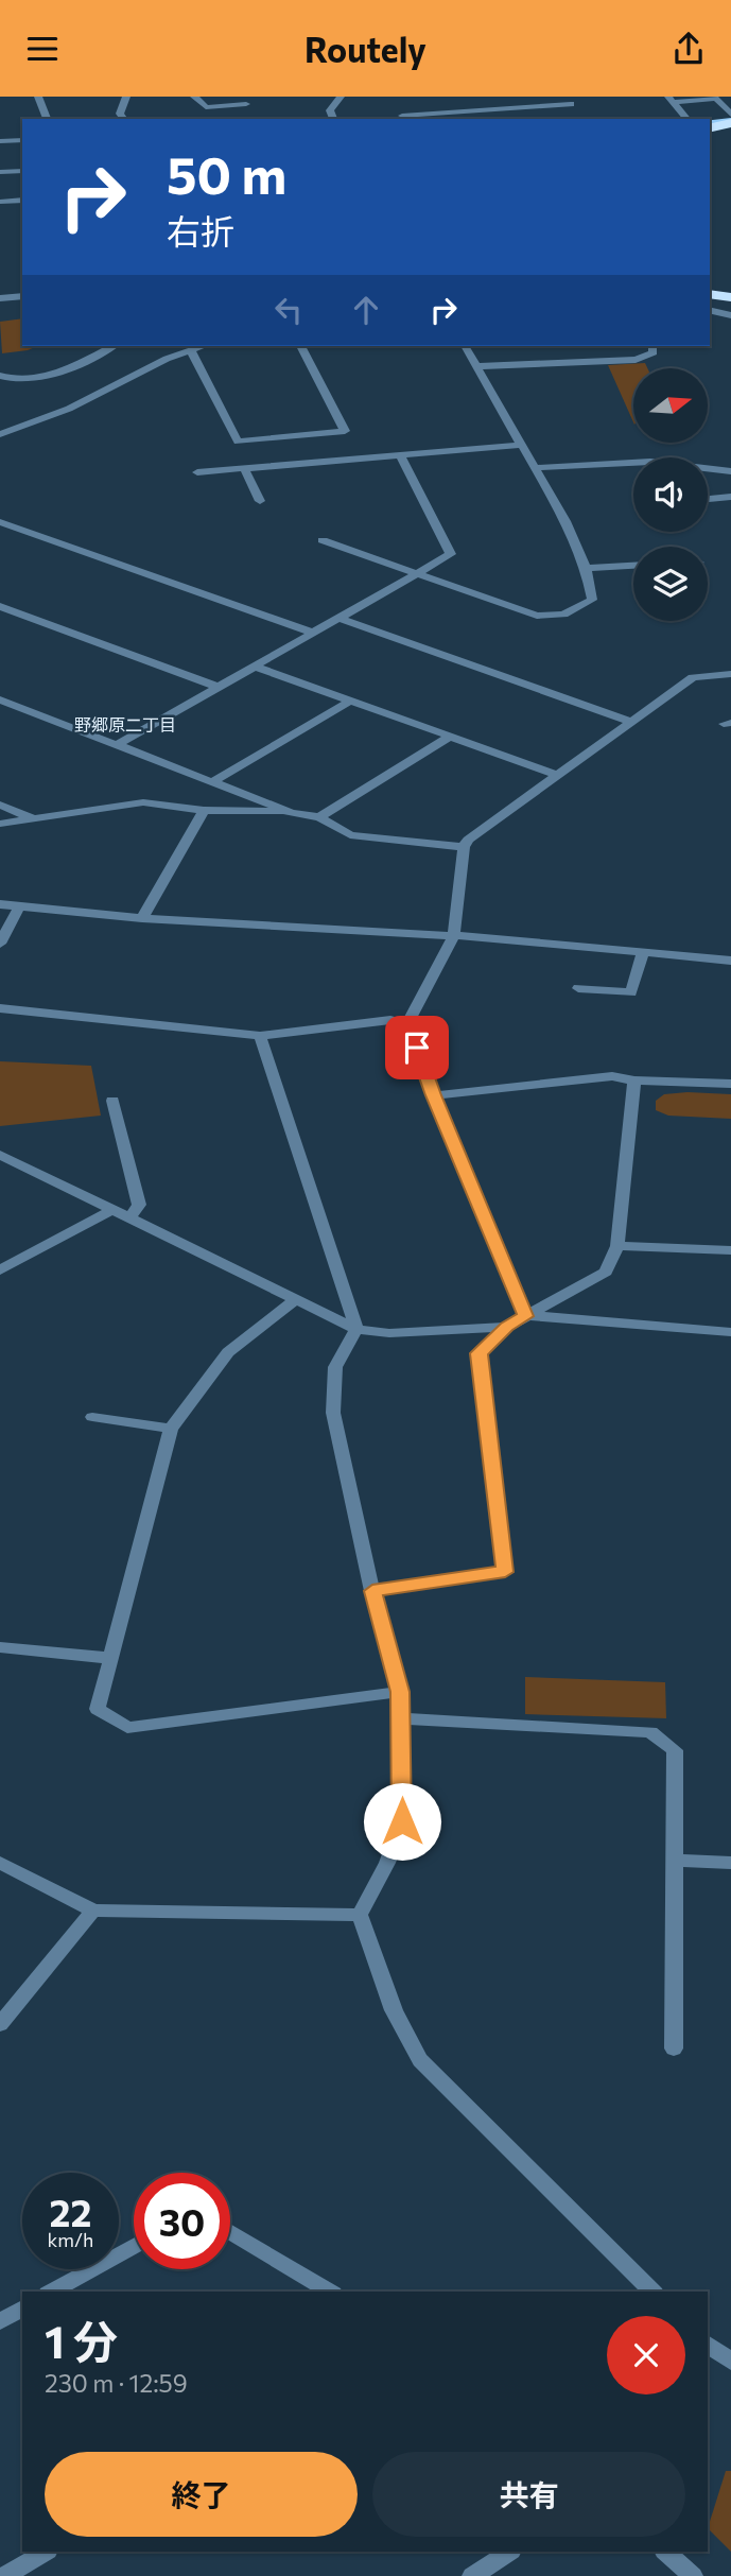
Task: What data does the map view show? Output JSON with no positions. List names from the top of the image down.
{
  "districts": ["野郷原二丁目"],
  "north": "right",
  "page": {
    "header": "Routely",
    "turn": ["50 m", "右折"],
    "speed": "22 km/h",
    "limit": "30",
    "heading": ["1 分", "230 m · 12:59"],
    "buttons": ["終了", "共有"]
  }
}
